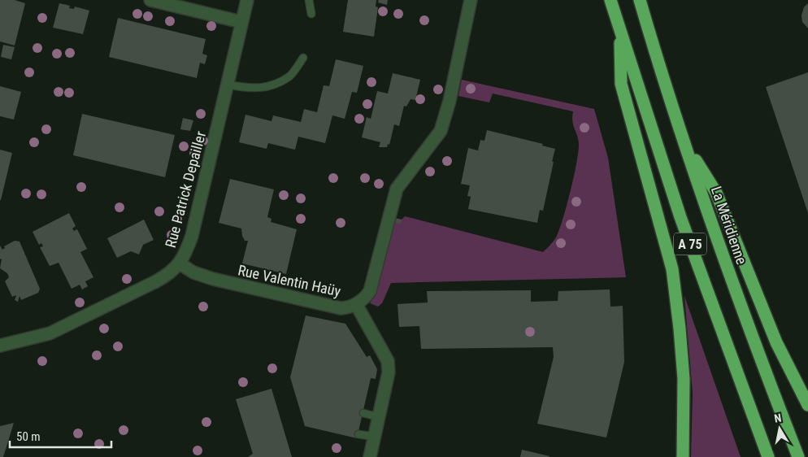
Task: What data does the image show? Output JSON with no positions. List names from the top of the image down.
{
  "streets": {
    "highway": ["La Méridienne", "A 75"],
    "street": ["Rue Patrick Depailler", "Rue Valentin Haüy"]
  },
  "crossings": [
    ["Rue Patrick Depailler", "Rue Valentin Haüy"]
  ],
  "scale_bar": "50 m",
  "north": "top"
}
